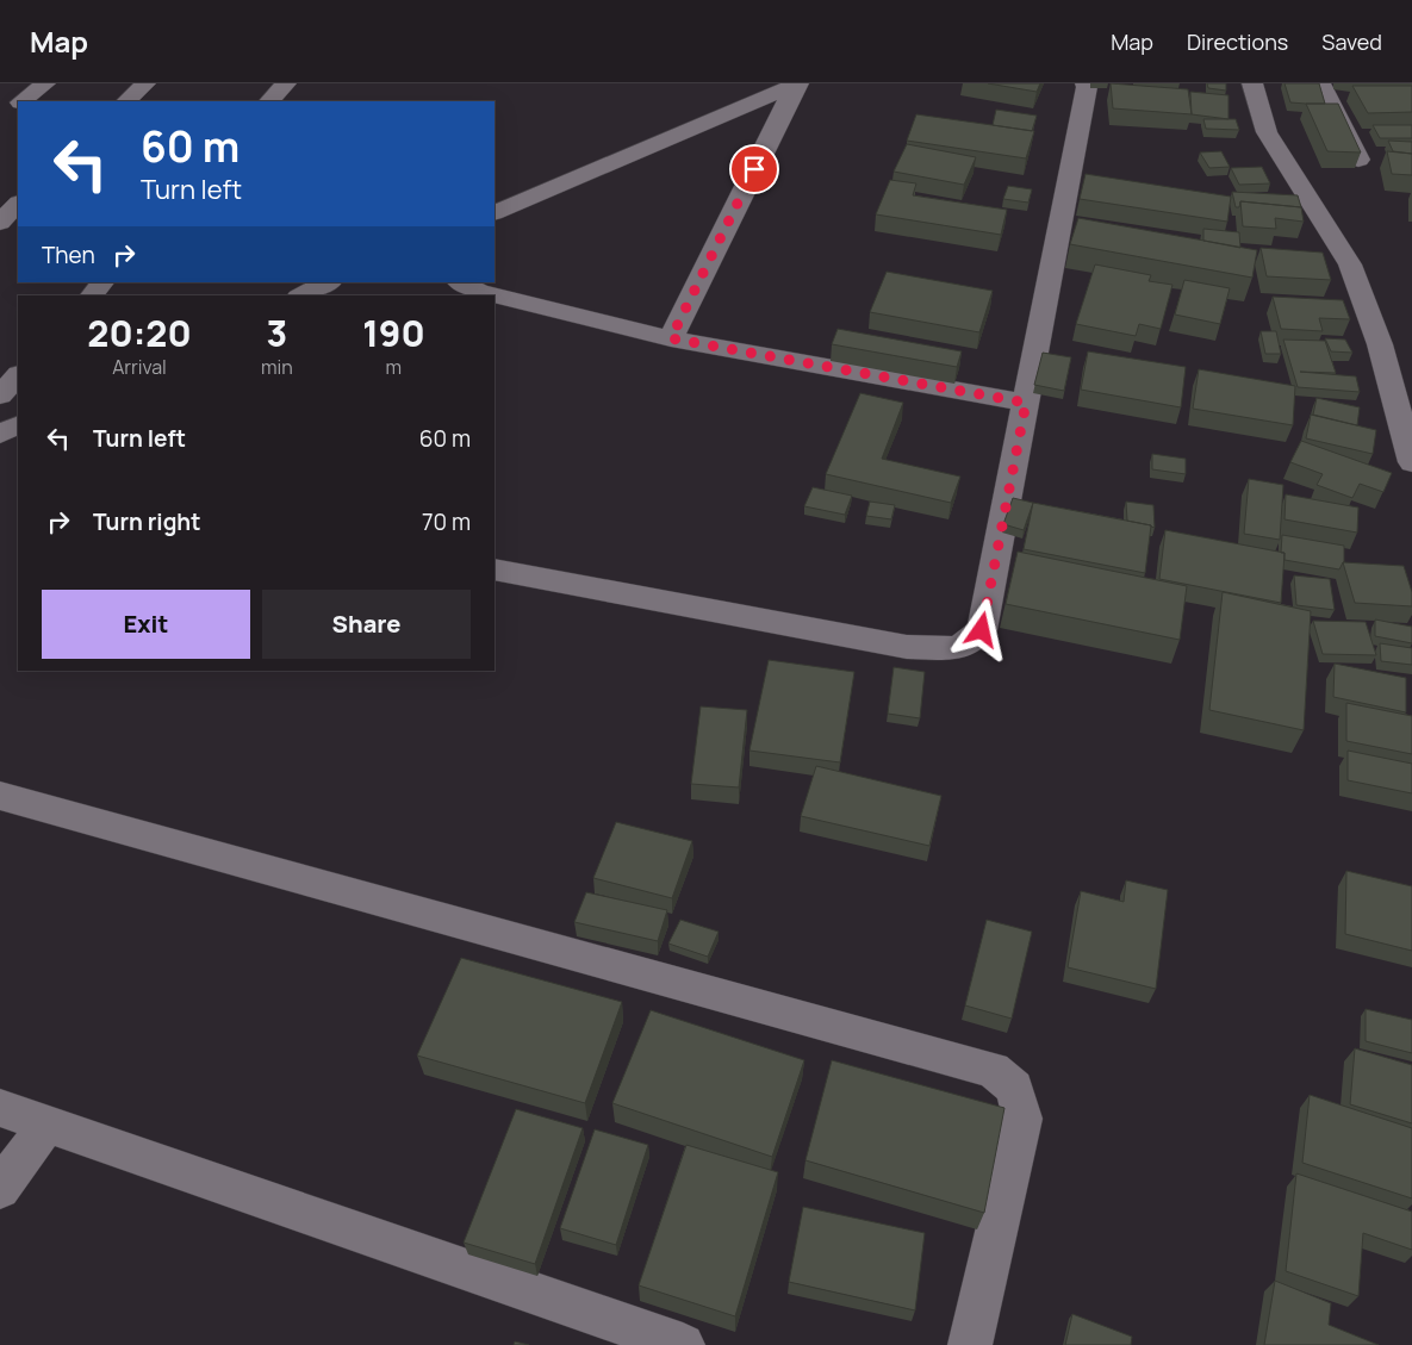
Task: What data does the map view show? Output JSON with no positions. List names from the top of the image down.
{
  "page": {
    "header": "Map",
    "nav": ["Map", "Directions", "Saved"],
    "turn": ["60 m", "Turn left"],
    "then": "Then",
    "eta": [
      "20:20",
      "Arrival",
      "3",
      "min",
      "190",
      "m"
    ],
    "list": [
      {
        "name": "Turn left",
        "value": "60 m"
      },
      {
        "name": "Turn right",
        "value": "70 m"
      }
    ],
    "buttons": ["Exit", "Share"]
  }
}
